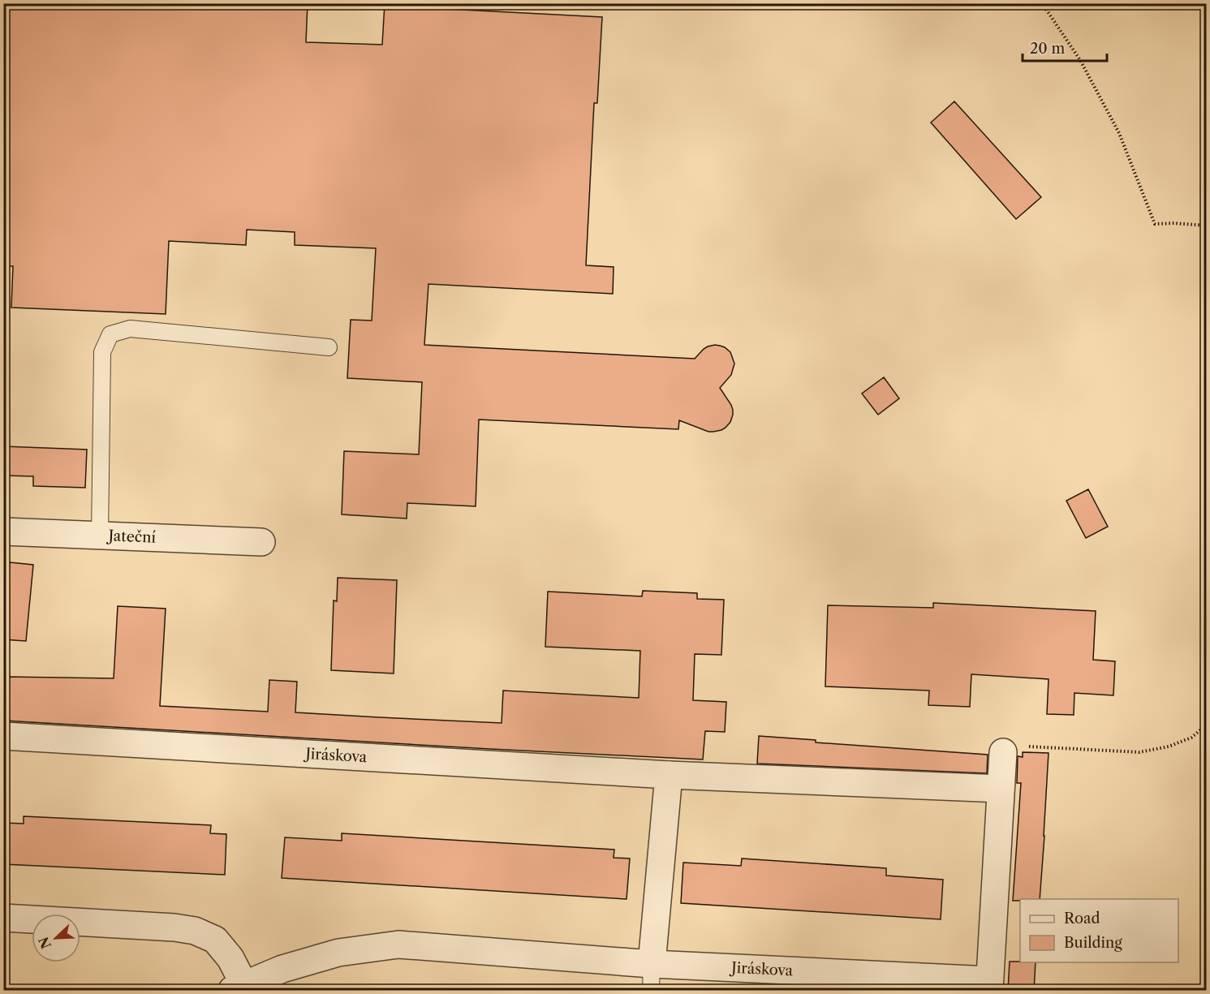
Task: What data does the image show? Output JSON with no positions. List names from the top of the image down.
{
  "streets": {
    "street": ["Jateční", "Jiráskova"]
  },
  "legend": ["Road", "Building"],
  "scale_bar": "20 m",
  "north": "bottom left"
}
